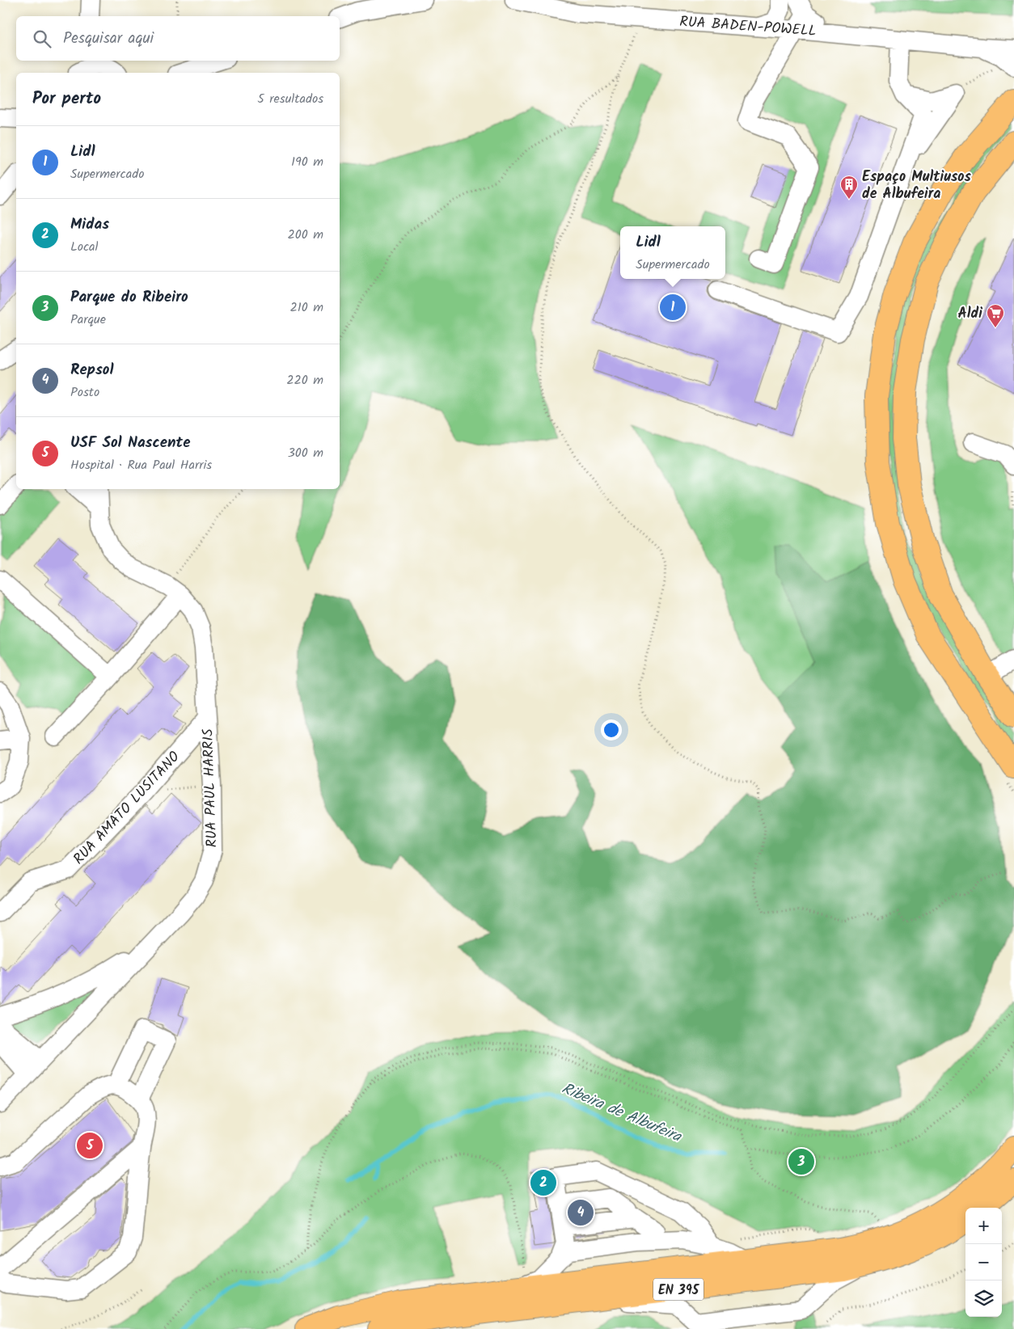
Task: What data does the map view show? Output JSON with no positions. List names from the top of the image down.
{
  "streets": {
    "main road": ["EN 395"],
    "street": ["RUA BADEN-POWELL", "RUA PAUL HARRIS", "RUA AMATO LUSITANO"]
  },
  "crossings": [
    ["RUA PAUL HARRIS", "RUA AMATO LUSITANO"]
  ],
  "water": ["Ribeira de Albufeira"],
  "places": {
    "building": ["Espaço Multiusos de Albufeira"],
    "supermarket": ["Aldi"]
  },
  "page": {
    "search": "Pesquisar aqui",
    "heading": ["Por perto", "5 resultados"],
    "list": [
      {
        "mark": "1",
        "name": "Lidl",
        "note": "Supermercado",
        "value": "190 m"
      },
      {
        "mark": "2",
        "name": "Midas",
        "note": "Local",
        "value": "200 m"
      },
      {
        "mark": "3",
        "name": "Parque do Ribeiro",
        "note": "Parque",
        "value": "210 m"
      },
      {
        "mark": "4",
        "name": "Repsol",
        "note": "Posto",
        "value": "220 m"
      },
      {
        "mark": "5",
        "name": "USF Sol Nascente",
        "note": "Hospital · Rua Paul Harris",
        "value": "300 m"
      }
    ],
    "popup": ["Lidl", "Supermercado"],
    "pins": [
      "1",
      "5",
      "3",
      "2",
      "4"
    ],
    "map_buttons": ["+", "−"]
  }
}
